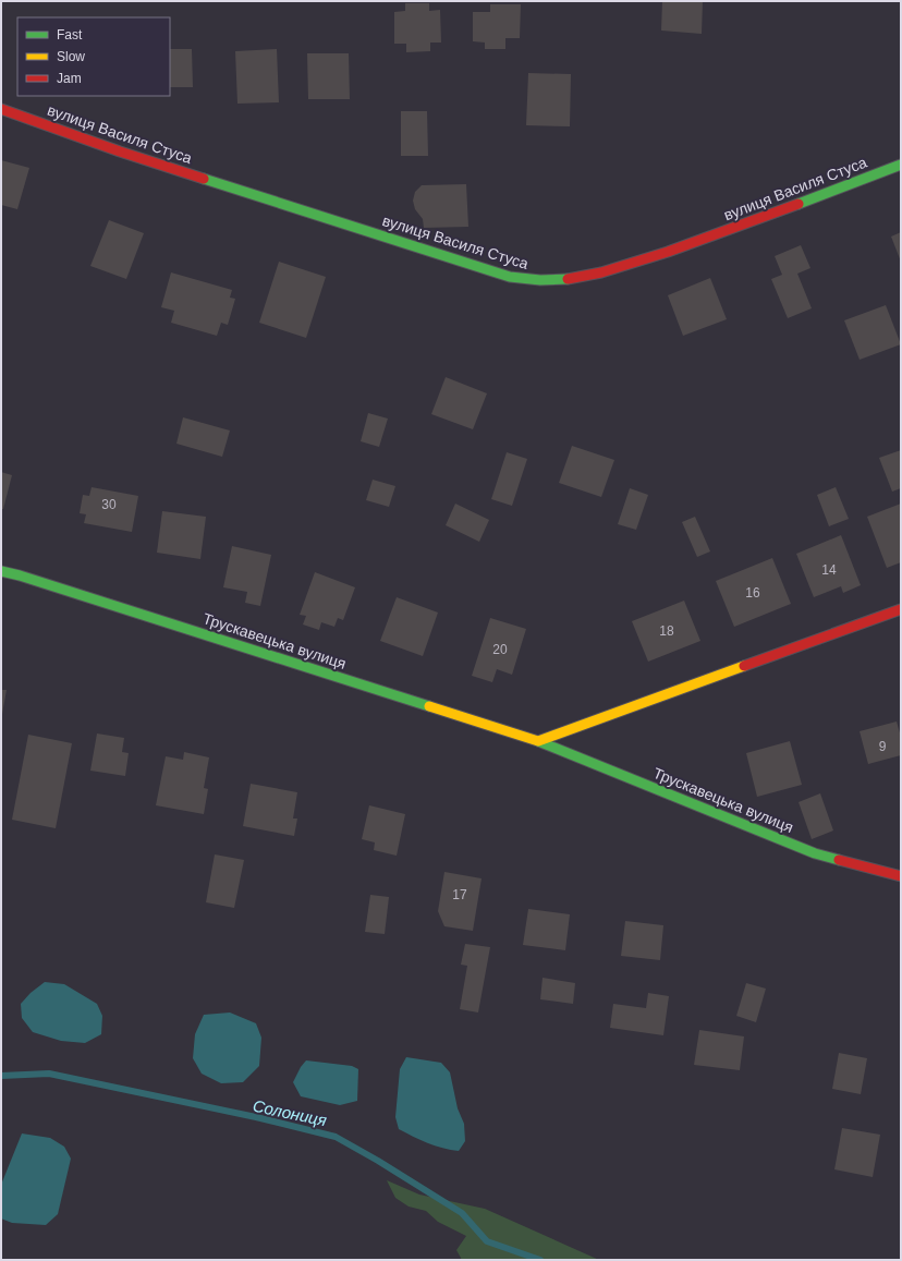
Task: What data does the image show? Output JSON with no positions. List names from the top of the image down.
{
  "streets": {
    "street": ["вулиця Василя Стуса", "Трускавецька вулиця"]
  },
  "water": ["Солониця"],
  "house_numbers": [
    "30",
    "14",
    "16",
    "18",
    "20",
    "9",
    "17"
  ],
  "legend": ["Fast", "Slow", "Jam"]
}
